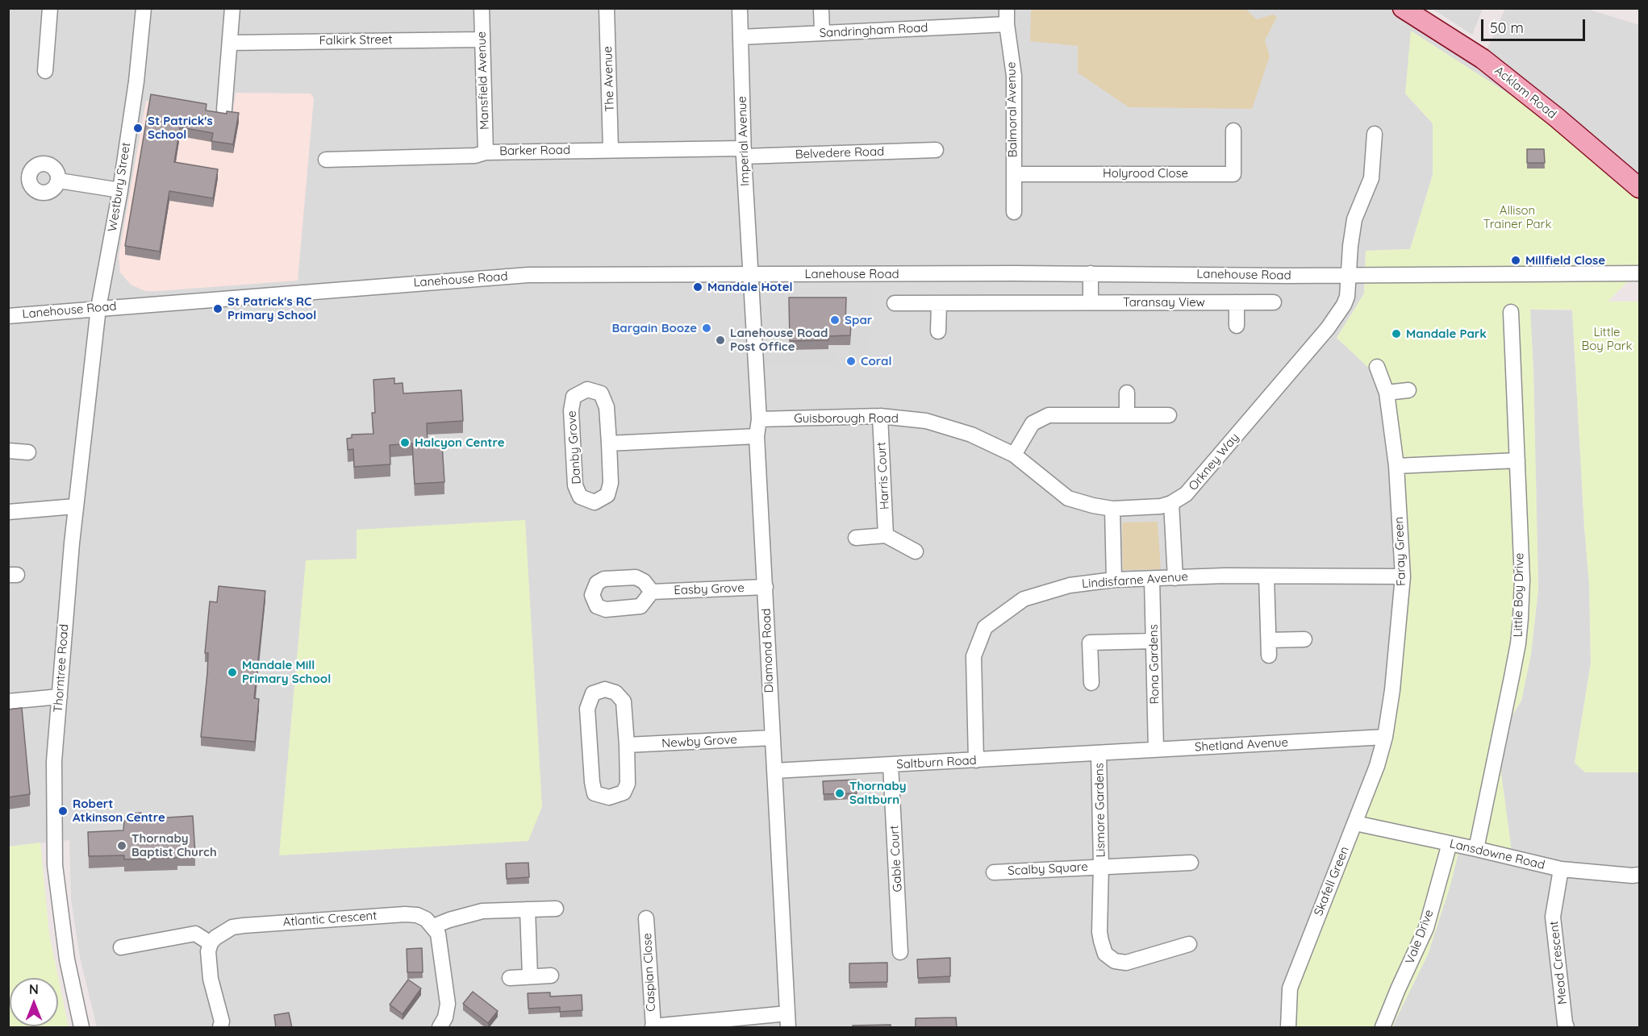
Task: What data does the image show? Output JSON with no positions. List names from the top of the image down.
{
  "streets": {
    "main road": ["Acklam Road"],
    "street": [
      "Sandringham Road",
      "Falkirk Street",
      "The Avenue",
      "Mansfield Avenue",
      "Balmoral Avenue",
      "Imperial Avenue",
      "Barker Road",
      "Belvedere Road",
      "Holyrood Close",
      "Westbury Street",
      "Lanehouse Road",
      "Taransay View",
      "Guisborough Road",
      "Danby Grove",
      "Orkney Way",
      "Harris Court",
      "Faray Green",
      "Lindisfarne Avenue",
      "Easby Grove",
      "Little Boy Drive",
      "Diamond Road",
      "Rona Gardens",
      "Thorntree Road",
      "Newby Grove",
      "Shetland Avenue",
      "Saltburn Road",
      "Lismore Gardens",
      "Lansdowne Road",
      "Gable Court",
      "Scalby Square",
      "Skafell Green",
      "Atlantic Crescent",
      "Vale Drive",
      "Mead Crescent",
      "Caspian Close"
    ]
  },
  "crossings": [
    ["Sandringham Road", "Balmoral Avenue"],
    ["Sandringham Road", "Imperial Avenue"],
    ["Falkirk Street", "Mansfield Avenue"],
    ["The Avenue", "Barker Road"],
    ["Mansfield Avenue", "Barker Road"],
    ["Balmoral Avenue", "Holyrood Close"],
    ["Imperial Avenue", "Barker Road"],
    ["Imperial Avenue", "Belvedere Road"],
    ["Imperial Avenue", "Lanehouse Road"],
    ["Imperial Avenue", "Diamond Road"],
    ["Barker Road", "Belvedere Road"],
    ["Westbury Street", "Lanehouse Road"],
    ["Westbury Street", "Thorntree Road"],
    ["Lanehouse Road", "Orkney Way"],
    ["Lanehouse Road", "Diamond Road"],
    ["Lanehouse Road", "Thorntree Road"],
    ["Guisborough Road", "Orkney Way"],
    ["Guisborough Road", "Harris Court"],
    ["Guisborough Road", "Diamond Road"],
    ["Faray Green", "Lindisfarne Avenue"],
    ["Faray Green", "Shetland Avenue"],
    ["Faray Green", "Skafell Green"],
    ["Lindisfarne Avenue", "Rona Gardens"],
    ["Lindisfarne Avenue", "Saltburn Road"],
    ["Easby Grove", "Diamond Road"],
    ["Little Boy Drive", "Lansdowne Road"],
    ["Diamond Road", "Newby Grove"],
    ["Diamond Road", "Saltburn Road"],
    ["Rona Gardens", "Shetland Avenue"],
    ["Shetland Avenue", "Saltburn Road"],
    ["Shetland Avenue", "Lismore Gardens"],
    ["Shetland Avenue", "Skafell Green"],
    ["Saltburn Road", "Lismore Gardens"],
    ["Saltburn Road", "Gable Court"],
    ["Lismore Gardens", "Scalby Square"],
    ["Lansdowne Road", "Skafell Green"],
    ["Lansdowne Road", "Vale Drive"],
    ["Lansdowne Road", "Mead Crescent"]
  ],
  "parks": ["Allison Trainer Park", "Little Boy Park"],
  "places": [
    "St Patrick's School",
    "Millfield Close",
    "Mandale Hotel",
    "St Patrick's RC Primary School",
    "Spar",
    "Bargain Booze",
    "Mandale Park",
    "Lanehouse Road Post Office",
    "Coral",
    "Halcyon Centre",
    "Mandale Mill Primary School",
    "Thornaby Saltburn",
    "Robert Atkinson Centre",
    "Thornaby Baptist Church"
  ],
  "scale_bar": "50 m",
  "north": "top"
}
